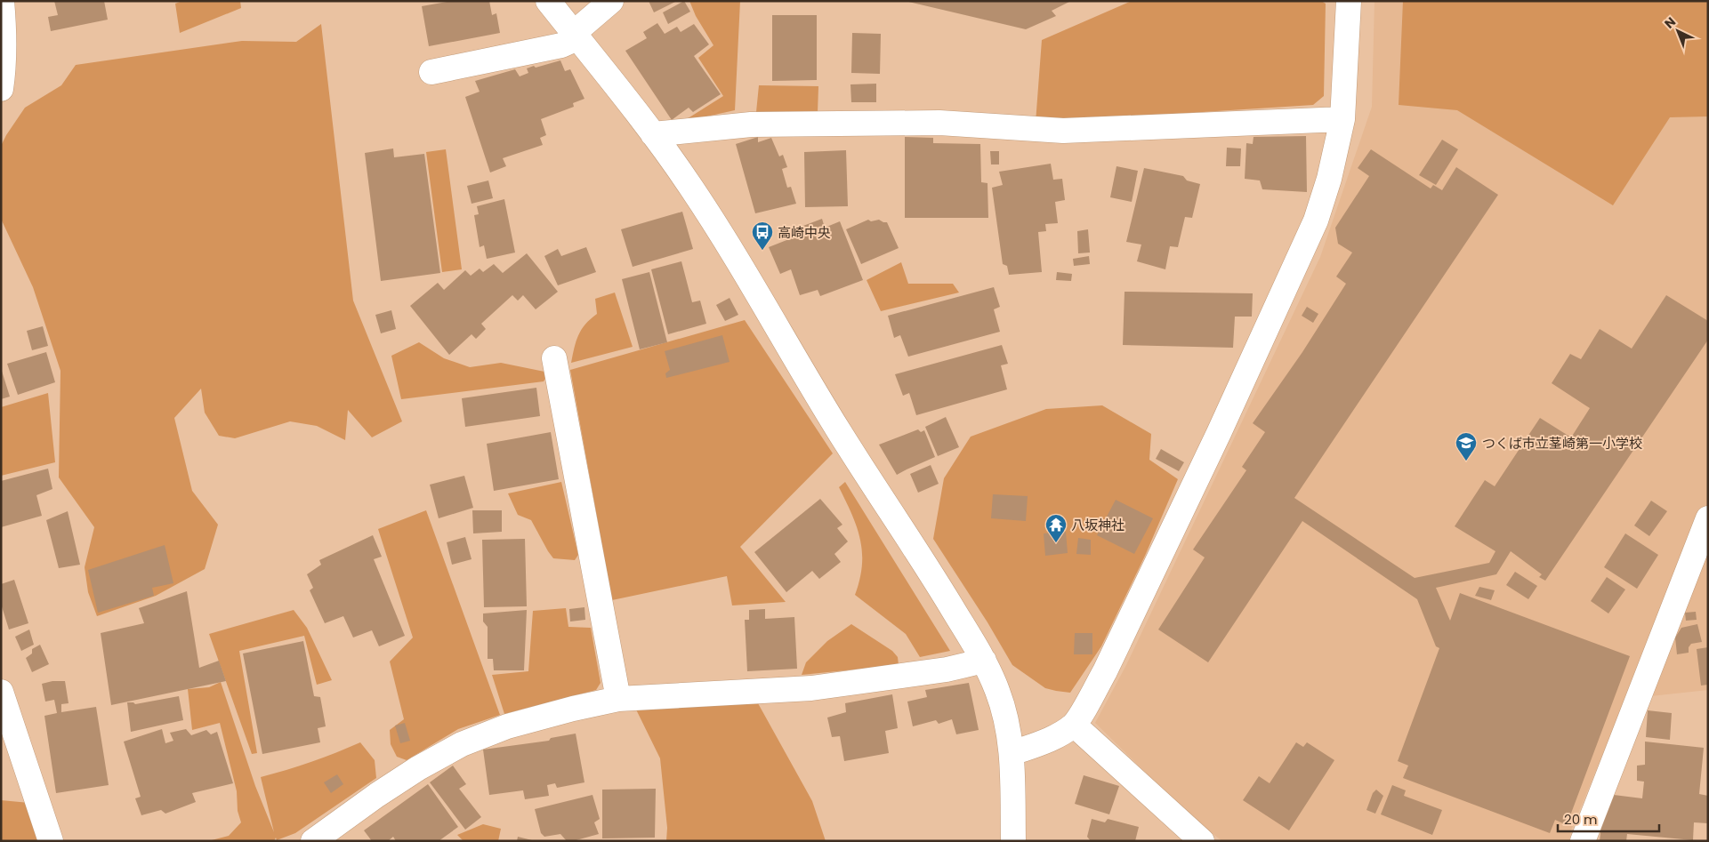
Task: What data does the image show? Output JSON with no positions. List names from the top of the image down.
{
  "places": {
    "bus stop": ["高崎中央"],
    "school or university": ["つくば市立茎崎第一小学校"],
    "temple": ["八坂神社"]
  },
  "scale_bar": "20 m",
  "north": "top left"
}
